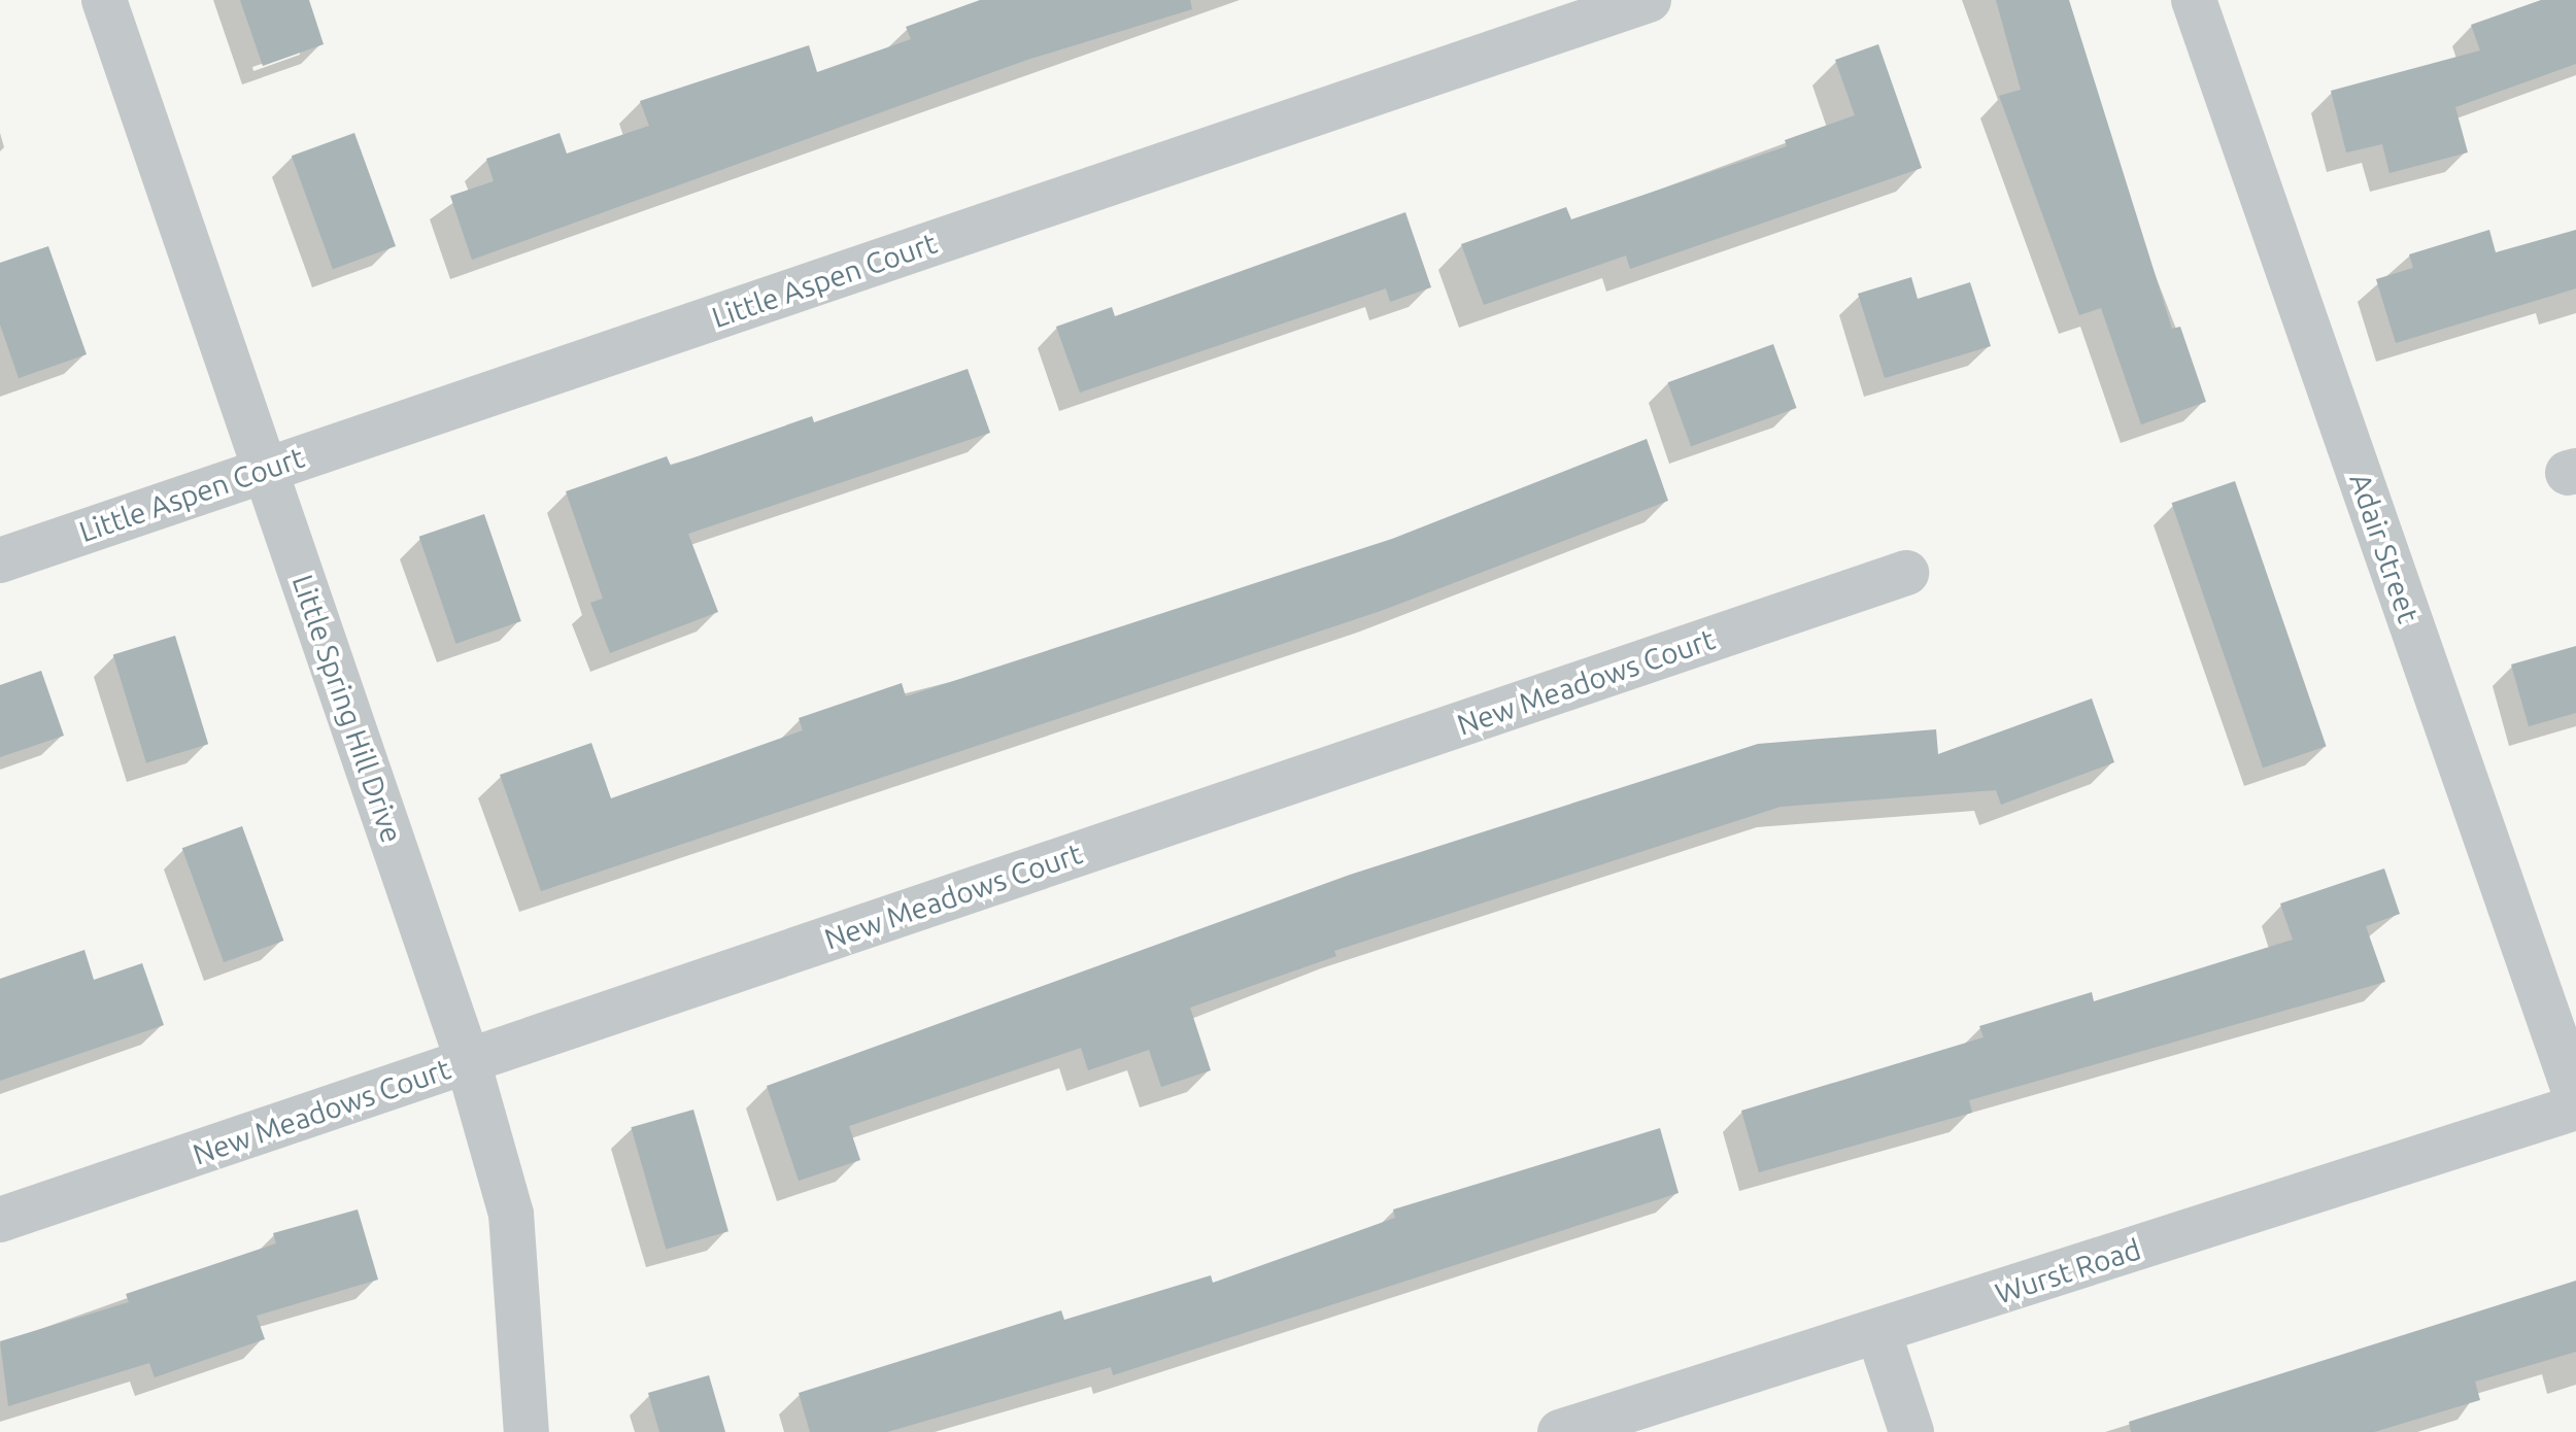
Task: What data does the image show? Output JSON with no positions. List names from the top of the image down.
{
  "streets": {
    "street": [
      "Little Aspen Court",
      "Adair Street",
      "New Meadows Court",
      "Little Spring Hill Drive",
      "Wurst Road"
    ]
  },
  "crossings": [
    ["Little Aspen Court", "Little Spring Hill Drive"],
    ["New Meadows Court", "Little Spring Hill Drive"]
  ]
}
